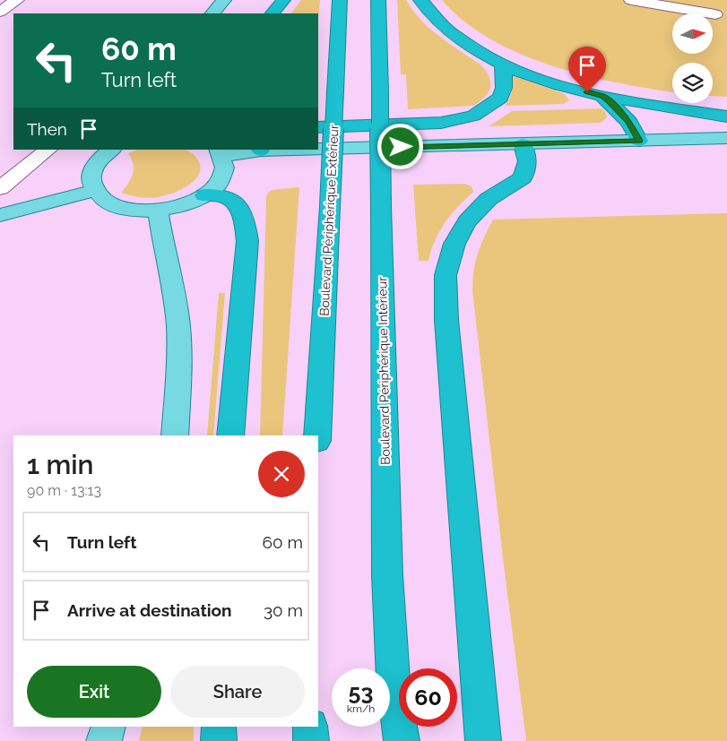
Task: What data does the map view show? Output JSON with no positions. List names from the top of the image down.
{
  "streets": {
    "highway": ["Boulevard Périphérique Extérieur", "Boulevard Périphérique Intérieur"]
  },
  "north": "right",
  "page": {
    "turn": ["60 m", "Turn left"],
    "then": "Then",
    "heading": ["1 min", "90 m · 13:13"],
    "list": [
      {
        "name": "Turn left",
        "value": "60 m"
      },
      {
        "name": "Arrive at destination",
        "value": "30 m"
      }
    ],
    "buttons": ["Exit", "Share"],
    "speed": "53 km/h",
    "limit": "60"
  }
}
